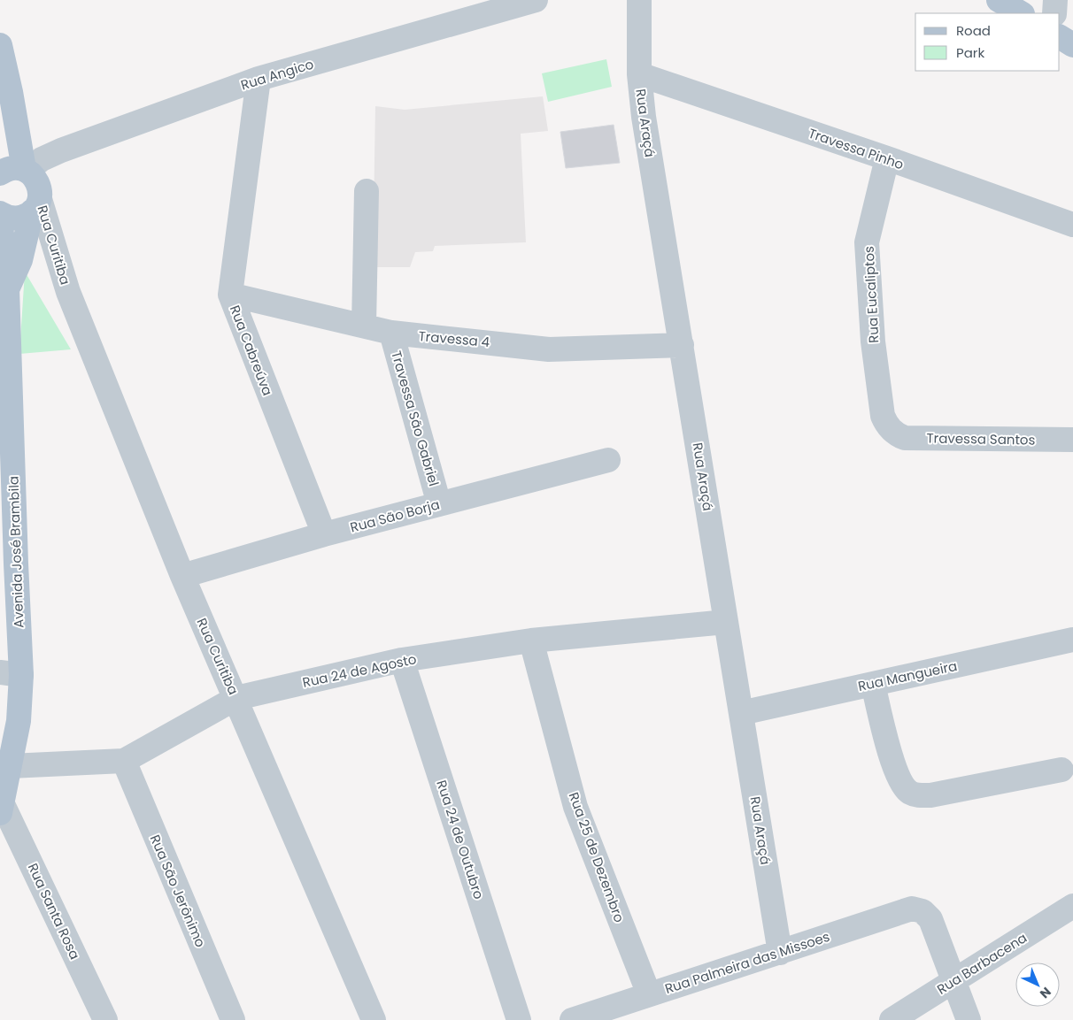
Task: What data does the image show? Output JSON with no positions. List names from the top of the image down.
{
  "streets": {
    "main road": ["Avenida José Brambila"],
    "street": [
      "Rua Angico",
      "Rua Araçá",
      "Travessa Pinho",
      "Rua Curitiba",
      "Rua Eucaliptos",
      "Travessa 4",
      "Rua Cabreúva",
      "Travessa São Gabriel",
      "Travessa Santos",
      "Rua São Borja",
      "Rua 24 de Agosto",
      "Rua Mangueira",
      "Rua 24 de Outubro",
      "Rua 25 de Dezembro",
      "Rua São Jerônimo",
      "Rua Santa Rosa",
      "Rua Palmeira das Missoes",
      "Rua Barbacena"
    ]
  },
  "crossings": [
    ["Rua Angico", "Rua Cabreúva"],
    ["Rua Araçá", "Travessa Pinho"],
    ["Rua Araçá", "Travessa 4"],
    ["Rua Araçá", "Rua 24 de Agosto"],
    ["Rua Araçá", "Rua Mangueira"],
    ["Rua Araçá", "Rua Palmeira das Missoes"],
    ["Travessa Pinho", "Rua Eucaliptos"],
    ["Rua Curitiba", "Rua São Borja"],
    ["Rua Curitiba", "Avenida José Brambila"],
    ["Rua Curitiba", "Rua 24 de Agosto"],
    ["Rua Eucaliptos", "Travessa Santos"],
    ["Travessa 4", "Rua Cabreúva"],
    ["Travessa 4", "Travessa São Gabriel"],
    ["Rua Cabreúva", "Rua São Borja"],
    ["Travessa São Gabriel", "Rua São Borja"],
    ["Avenida José Brambila", "Rua 24 de Agosto"],
    ["Avenida José Brambila", "Rua Santa Rosa"],
    ["Rua 24 de Agosto", "Rua 24 de Outubro"],
    ["Rua 24 de Agosto", "Rua 25 de Dezembro"],
    ["Rua 24 de Agosto", "Rua São Jerônimo"],
    ["Rua 25 de Dezembro", "Rua Palmeira das Missoes"],
    ["Rua Palmeira das Missoes", "Rua Barbacena"]
  ],
  "legend": ["Road", "Park"],
  "north": "bottom right"
}
